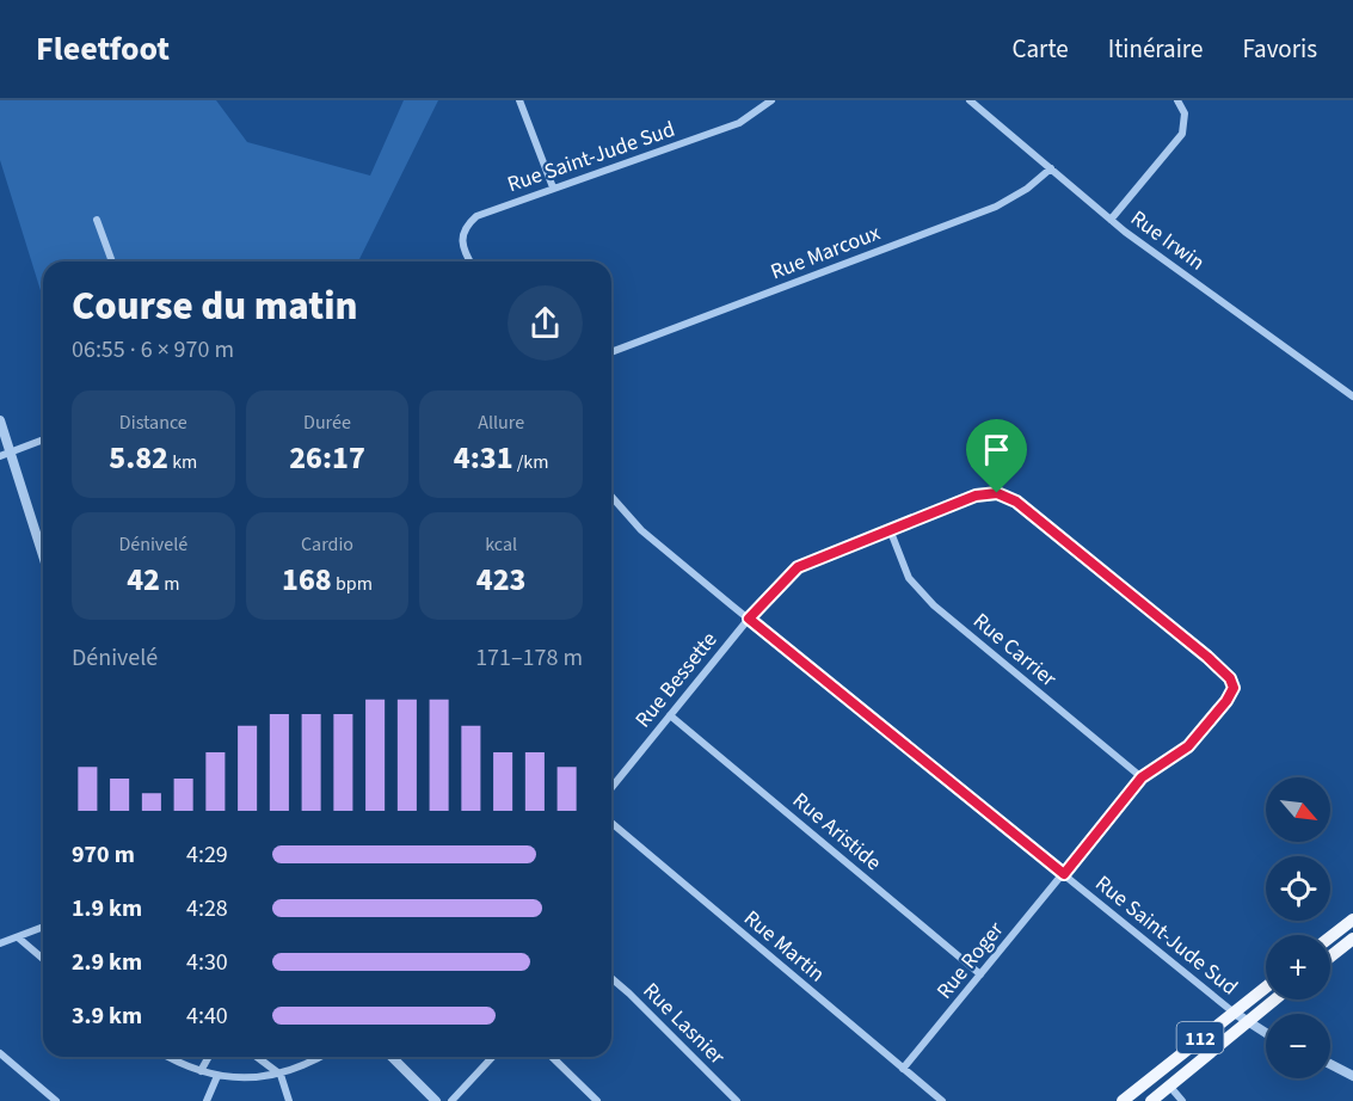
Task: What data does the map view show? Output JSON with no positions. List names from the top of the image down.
{
  "streets": {
    "main road": ["112"],
    "street": [
      "Rue Saint-Jude Sud",
      "Rue Irwin",
      "Rue Marcoux",
      "Rue Carrier",
      "Rue Bessette",
      "Rue Aristide",
      "Rue Martin",
      "Rue Roger",
      "Rue Lasnier"
    ]
  },
  "crossings": [
    ["Rue Saint-Jude Sud", "Rue Bessette"],
    ["Rue Saint-Jude Sud", "Rue Roger"],
    ["Rue Saint-Jude Sud", "112"],
    ["Rue Irwin", "Rue Marcoux"],
    ["Rue Carrier", "Rue Bessette"],
    ["Rue Carrier", "Rue Roger"],
    ["Rue Bessette", "Rue Aristide"],
    ["Rue Bessette", "Rue Roger"],
    ["Rue Aristide", "Rue Roger"],
    ["Rue Martin", "Rue Roger"]
  ],
  "north": "bottom right",
  "page": {
    "header": "Fleetfoot",
    "nav": ["Carte", "Itinéraire", "Favoris"],
    "heading": ["Course du matin", "06:55 · 6 × 970 m"],
    "stats": [
      ["Distance", "5.82 km"],
      ["Durée", "26:17"],
      ["Allure", "4:31 /km"],
      ["Dénivelé", "42 m"],
      ["Cardio", "168 bpm"],
      ["kcal", "423"]
    ],
    "chart": ["Dénivelé", "171–178 m"],
    "map_buttons": ["+", "−"],
    "list": [
      {
        "name": "970 m",
        "note": "4:29"
      },
      {
        "name": "1.9 km",
        "note": "4:28"
      },
      {
        "name": "2.9 km",
        "note": "4:30"
      },
      {
        "name": "3.9 km",
        "note": "4:40"
      }
    ]
  }
}
